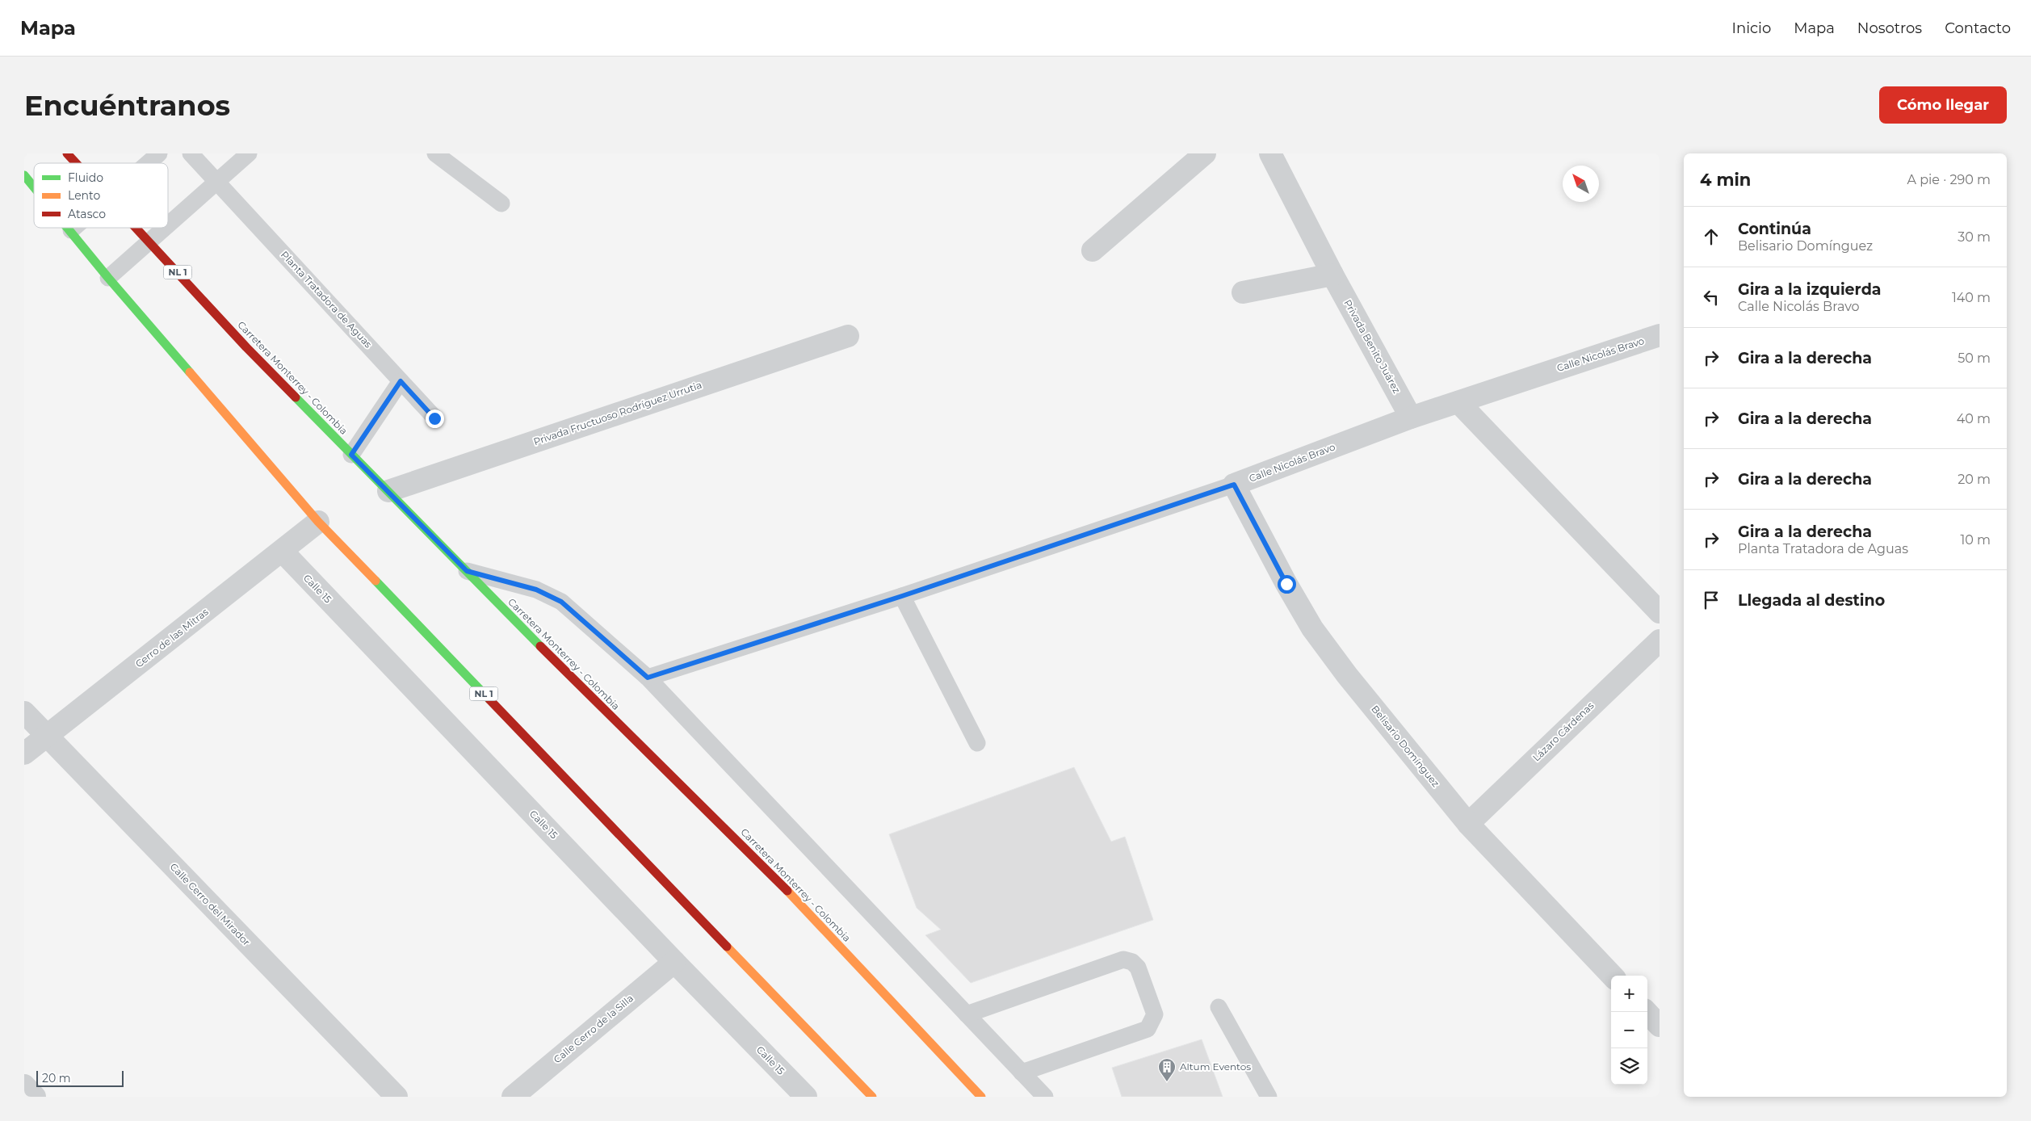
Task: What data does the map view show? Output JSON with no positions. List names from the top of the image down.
{
  "streets": {
    "main road": ["NL 1", "Carretera Monterrey - Colombia"],
    "street": [
      "Privada Benito Juárez",
      "Calle Nicolás Bravo",
      "Privada Fructuoso Rodríguez Urrutia",
      "Calle 15",
      "Cerro de las Mitras",
      "Lázaro Cárdenas",
      "Belisario Domínguez",
      "Calle Cerro del Mirador",
      "Calle Cerro de la Silla"
    ],
    "lane": ["Planta Tratadora de Aguas"]
  },
  "crossings": [
    ["NL 1", "Cerro de las Mitras"],
    ["Privada Benito Juárez", "Calle Nicolás Bravo"],
    ["Calle Nicolás Bravo", "Belisario Domínguez"],
    ["Carretera Monterrey - Colombia", "Privada Fructuoso Rodríguez Urrutia"],
    ["Calle 15", "Cerro de las Mitras"],
    ["Calle 15", "Calle Cerro de la Silla"],
    ["Cerro de las Mitras", "Calle Cerro del Mirador"],
    ["Lázaro Cárdenas", "Belisario Domínguez"]
  ],
  "places": {
    "building": ["Altum Eventos"]
  },
  "legend": ["Fluido", "Lento", "Atasco"],
  "scale_bar": "20 m",
  "north": "top left",
  "page": {
    "header": "Mapa",
    "nav": [
      "Inicio",
      "Mapa",
      "Nosotros",
      "Contacto"
    ],
    "buttons": "Cómo llegar",
    "title": "Encuéntranos",
    "heading": ["4 min", "A pie · 290 m"],
    "list": [
      ["Continúa", "Belisario Domínguez", "30 m"],
      ["Gira a la izquierda", "Calle Nicolás Bravo", "140 m"],
      ["Gira a la derecha", "50 m"],
      ["Gira a la derecha", "40 m"],
      ["Gira a la derecha", "20 m"],
      ["Gira a la derecha", "Planta Tratadora de Aguas", "10 m"],
      "Llegada al destino"
    ],
    "map_buttons": ["+", "−"],
    "scale": "20 m"
  }
}
